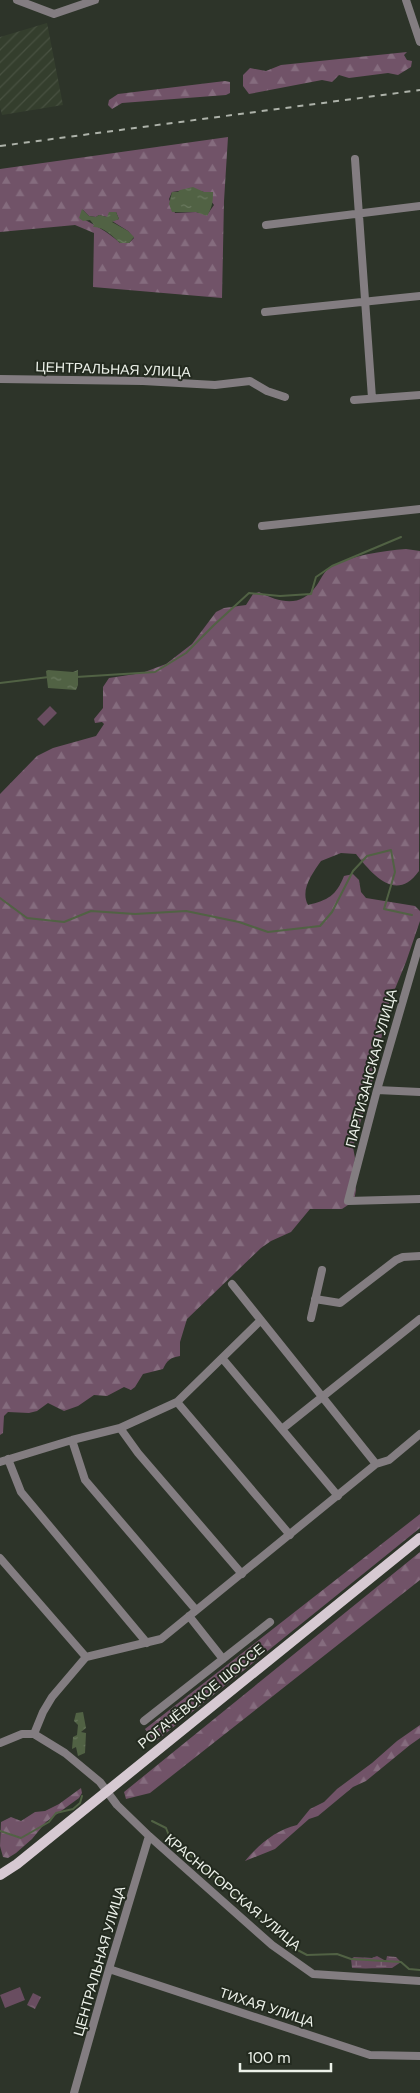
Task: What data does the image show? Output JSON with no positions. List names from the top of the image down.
{
  "streets": {
    "main road": ["РОГАЧЁВСКОЕ ШОССЕ"],
    "street": [
      "ЦЕНТРАЛЬНАЯ УЛИЦА",
      "ПАРТИЗАНСКАЯ УЛИЦА",
      "КРАСНОГОРСКАЯ УЛИЦА",
      "ТИХАЯ УЛИЦА"
    ]
  },
  "crossings": [
    ["ЦЕНТРАЛЬНАЯ УЛИЦА", "КРАСНОГОРСКАЯ УЛИЦА"],
    ["ЦЕНТРАЛЬНАЯ УЛИЦА", "ТИХАЯ УЛИЦА"],
    ["РОГАЧЁВСКОЕ ШОССЕ", "КРАСНОГОРСКАЯ УЛИЦА"]
  ],
  "scale_bar": "100 m"
}
